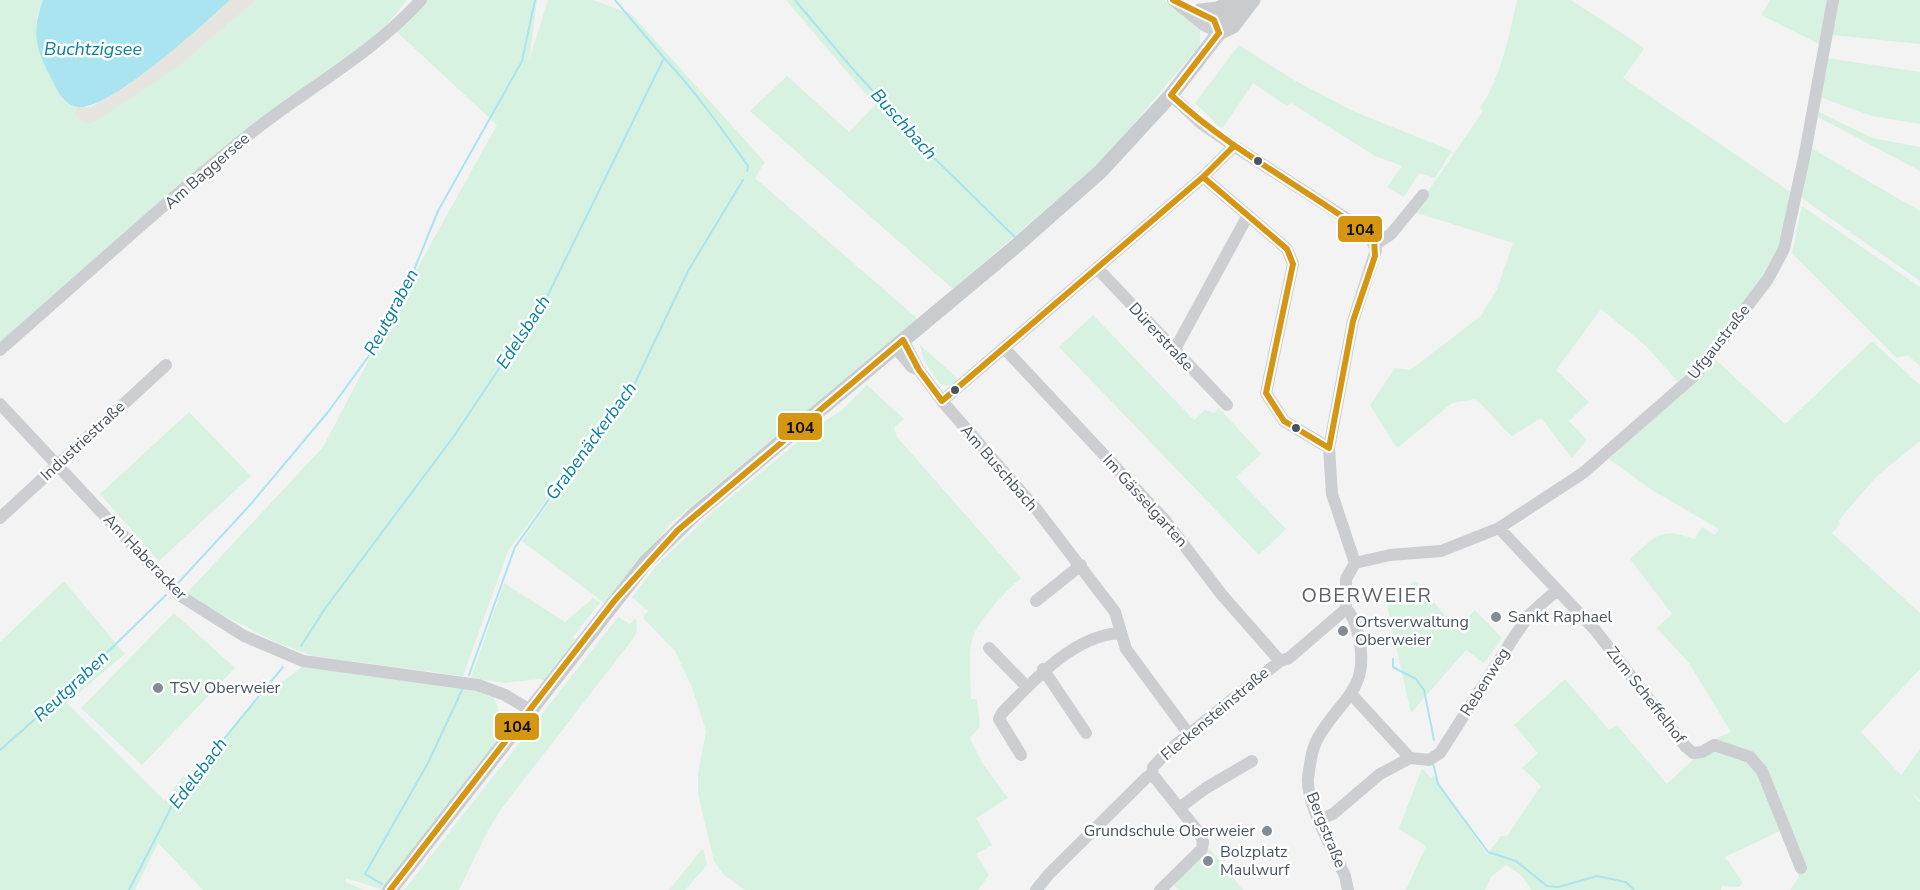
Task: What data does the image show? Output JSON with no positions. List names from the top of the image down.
{
  "streets": {
    "street": [
      "Am Baggersee",
      "Dürerstraße",
      "Ufgaustraße",
      "Industriestraße",
      "Am Buschbach",
      "Im Gässelgarten",
      "Am Haberacker",
      "Rebenweg",
      "Zum Scheffelhof",
      "Fleckensteinstraße",
      "Bergstraße"
    ]
  },
  "crossings": [
    ["Ufgaustraße", "Zum Scheffelhof"],
    ["Industriestraße", "Am Haberacker"],
    ["Am Buschbach", "Fleckensteinstraße"],
    ["Im Gässelgarten", "Fleckensteinstraße"],
    ["Rebenweg", "Zum Scheffelhof"],
    ["Rebenweg", "Bergstraße"],
    ["Fleckensteinstraße", "Bergstraße"]
  ],
  "districts": ["OBERWEIER"],
  "water": [
    "Buchtzigsee",
    "Buschbach",
    "Reutgraben",
    "Edelsbach",
    "Grabenäckerbach"
  ],
  "places": [
    "Sankt Raphael",
    "Ortsverwaltung Oberweier",
    "TSV Oberweier",
    "Grundschule Oberweier",
    "Bolzplatz Maulwurf"
  ],
  "lines": ["transit line 104"]
}
